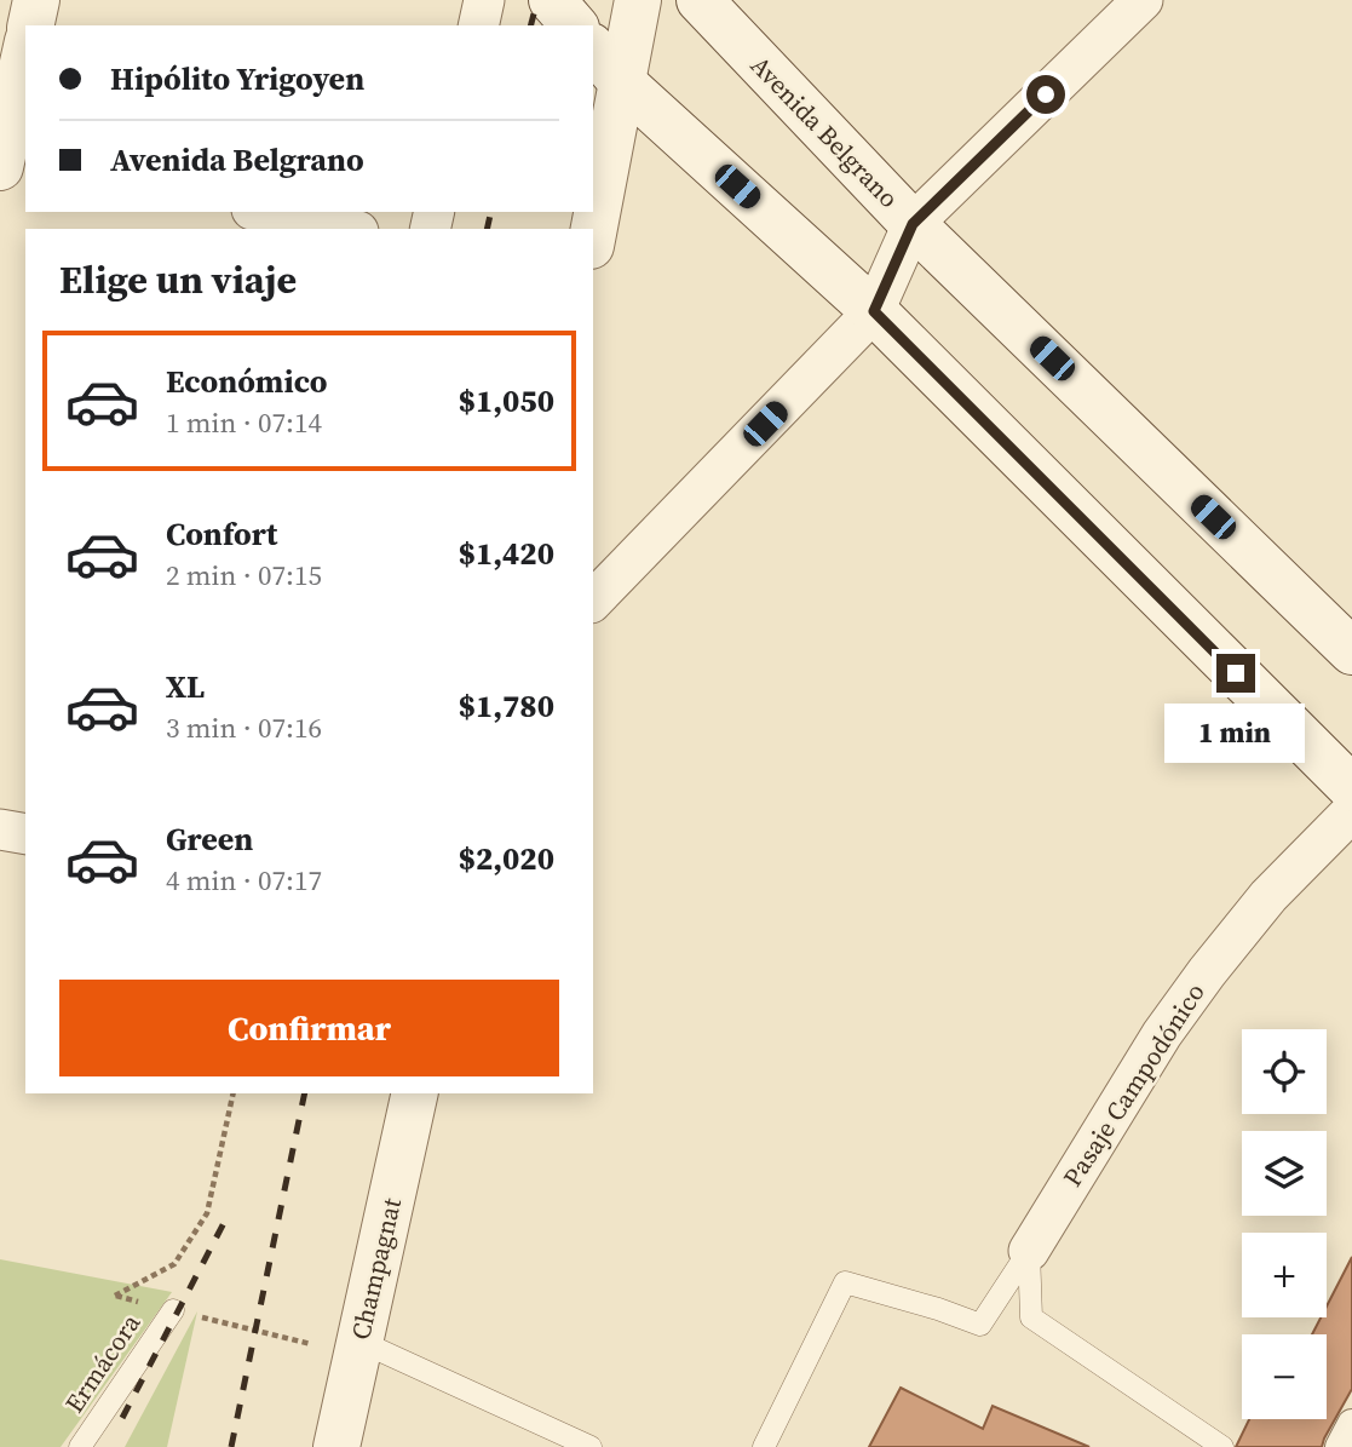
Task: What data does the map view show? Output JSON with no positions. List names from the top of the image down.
{
  "streets": {
    "main road": ["Avenida Belgrano", "Champagnat"],
    "street": ["Pasaje Campodónico"],
    "lane": ["Ermácora"]
  },
  "page": {
    "banner": ["Hipólito Yrigoyen", "Avenida Belgrano"],
    "heading": "Elige un viaje",
    "list": [
      {
        "name": "Económico",
        "note": "1 min · 07:14",
        "value": "$1,050"
      },
      {
        "name": "Confort",
        "note": "2 min · 07:15",
        "value": "$1,420"
      },
      {
        "name": "XL",
        "note": "3 min · 07:16",
        "value": "$1,780"
      },
      {
        "name": "Green",
        "note": "4 min · 07:17",
        "value": "$2,020"
      }
    ],
    "bubble": "1 min",
    "buttons": "Confirmar",
    "map_buttons": ["+", "−"]
  }
}
